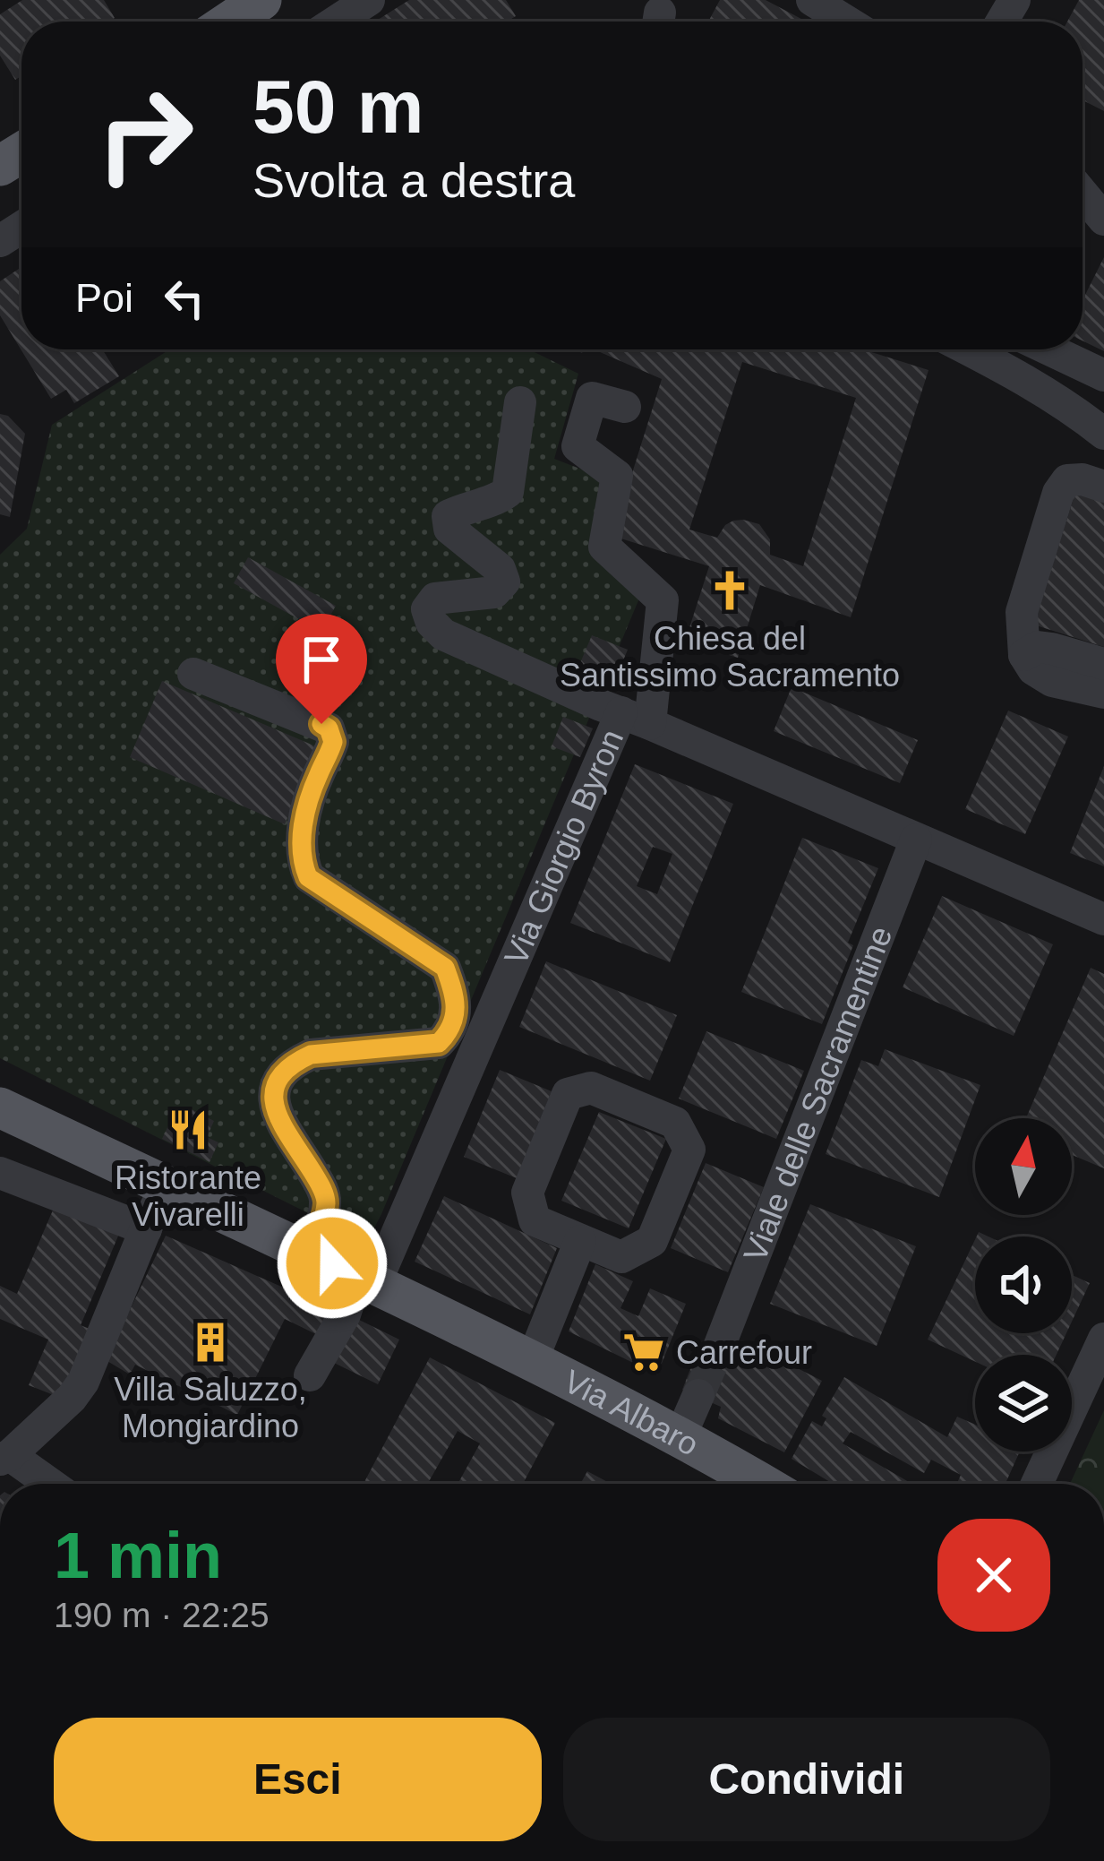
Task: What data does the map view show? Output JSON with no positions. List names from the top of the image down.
{
  "streets": {
    "main road": ["Via Albaro"],
    "street": ["Via Giorgio Byron", "Viale delle Sacramentine"]
  },
  "crossings": [
    ["Via Giorgio Byron", "Viale delle Sacramentine"],
    ["Via Giorgio Byron", "Via Albaro"]
  ],
  "places": {
    "church": ["Chiesa del Santissimo Sacramento"],
    "restaurant": ["Ristorante Vivarelli"],
    "building": ["Villa Saluzzo, Mongiardino"],
    "supermarket": ["Carrefour"]
  },
  "north": "top",
  "page": {
    "turn": ["50 m", "Svolta a destra"],
    "then": "Poi",
    "heading": ["1 min", "190 m · 22:25"],
    "buttons": ["Esci", "Condividi"]
  }
}
